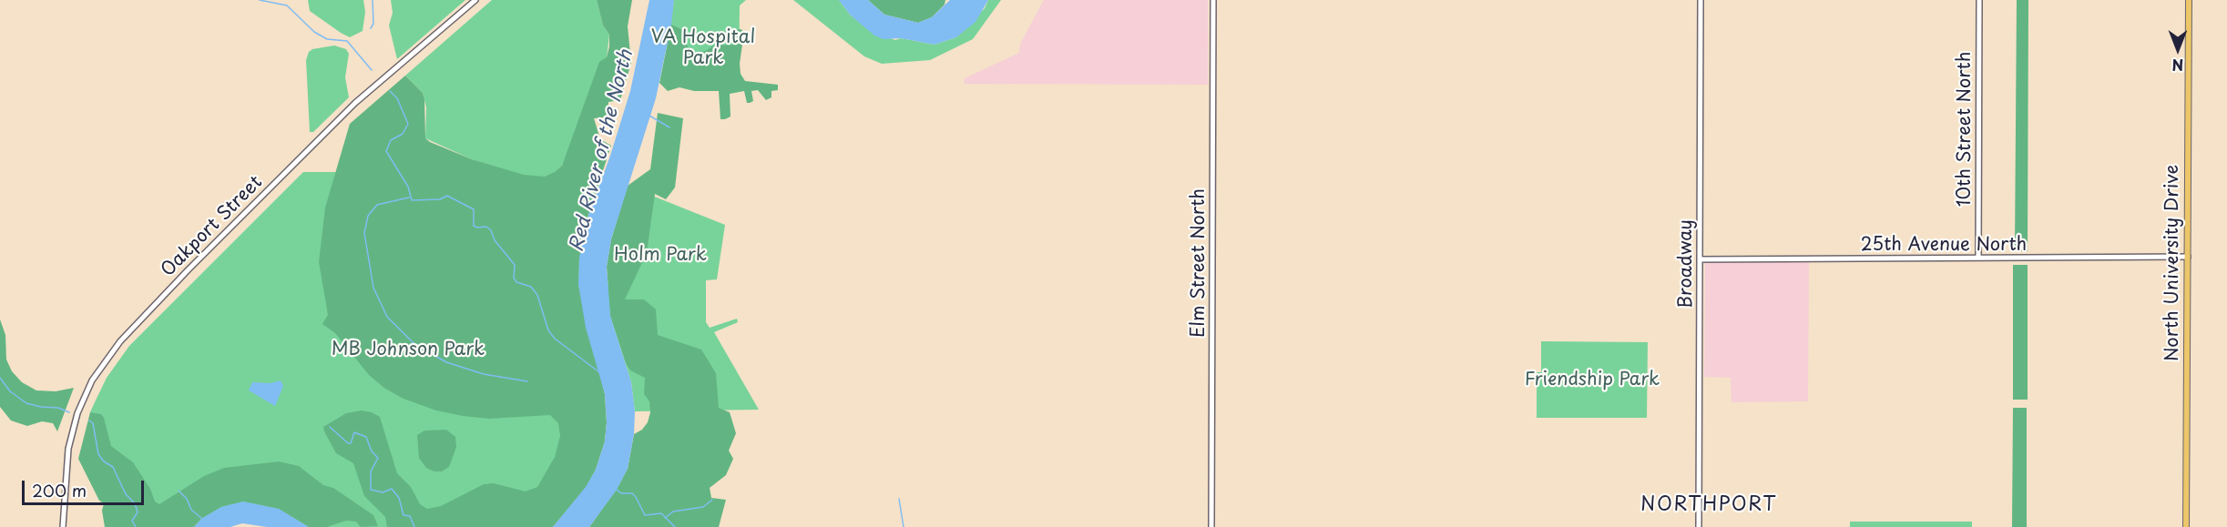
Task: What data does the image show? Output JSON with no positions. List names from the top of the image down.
{
  "streets": {
    "main road": ["North University Drive"],
    "street": [
      "10th Street North",
      "Oakport Street",
      "25th Avenue North",
      "Elm Street North",
      "Broadway"
    ]
  },
  "crossings": [
    ["10th Street North", "25th Avenue North"],
    ["25th Avenue North", "North University Drive"],
    ["25th Avenue North", "Broadway"]
  ],
  "districts": ["NORTHPORT"],
  "water": ["Red River of the North"],
  "parks": [
    "VA Hospital Park",
    "Holm Park",
    "MB Johnson Park",
    "Friendship Park"
  ],
  "scale_bar": "200 m",
  "north": "bottom"
}
